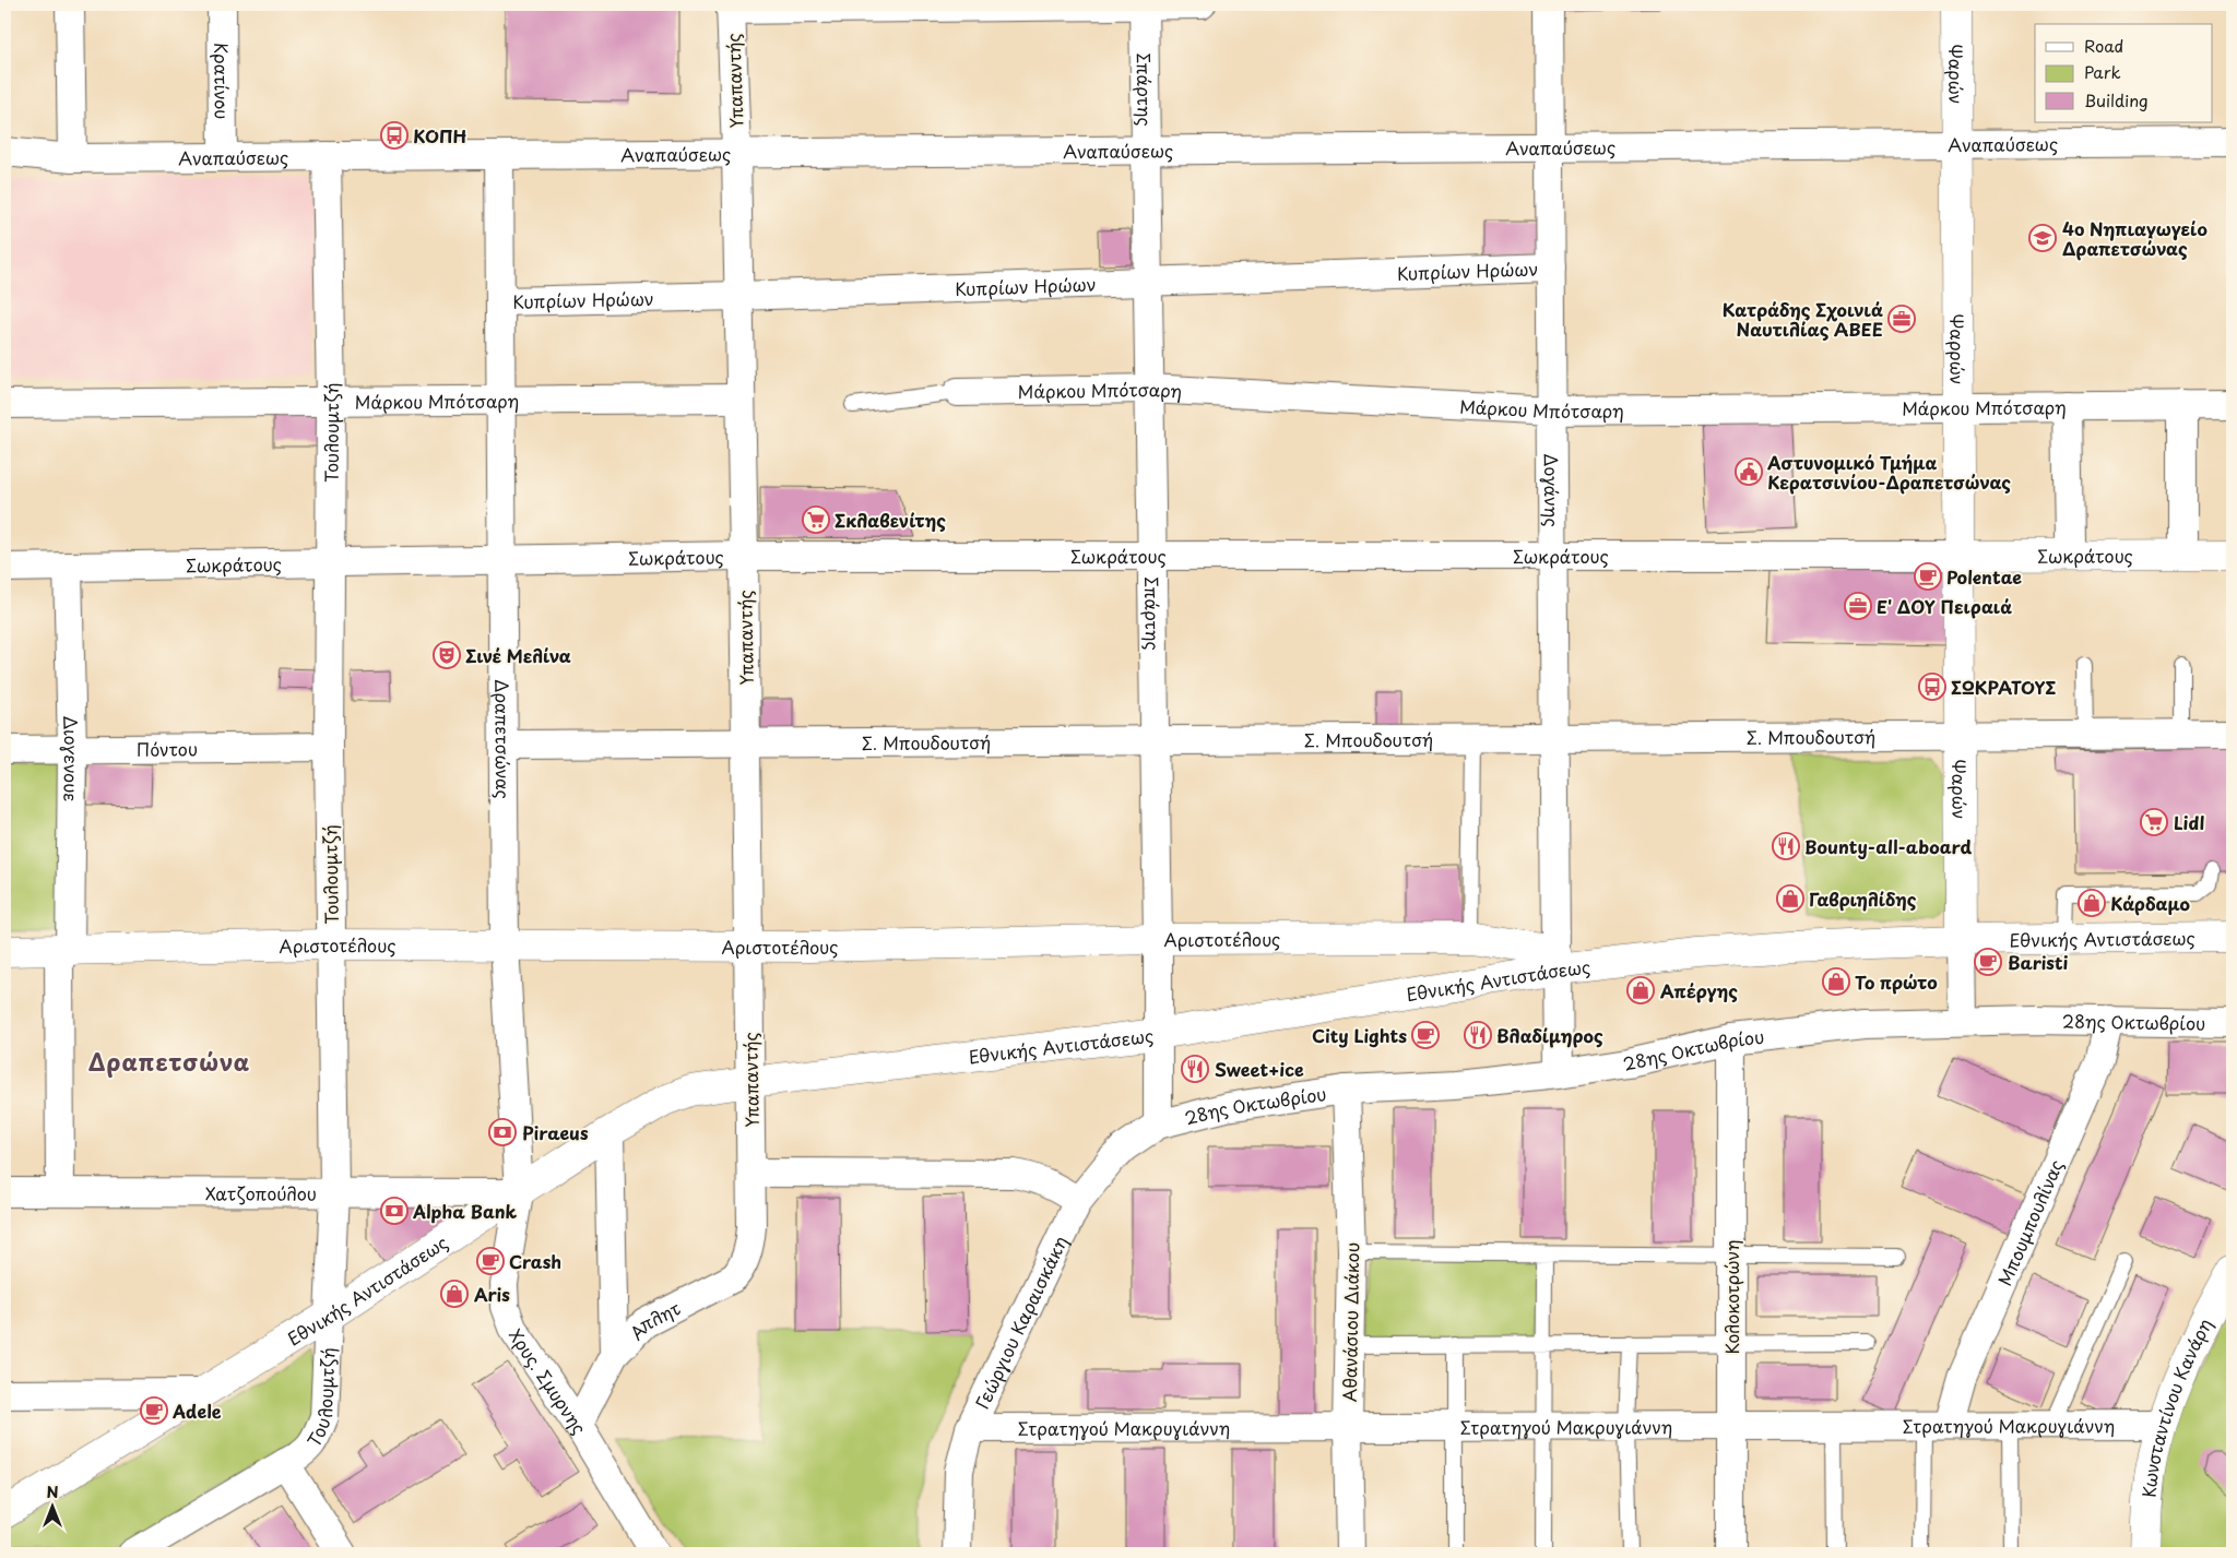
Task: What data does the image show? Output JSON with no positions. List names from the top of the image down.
{
  "streets": {
    "street": [
      "Ψαρών",
      "Κρατίνου",
      "Υπαπαντής",
      "Σπάρτης",
      "Αναπαύσεως",
      "Κυπρίων Ηρώων",
      "Ψαρρών",
      "Μάρκου Μπότσαρη",
      "Τουλουμτζή",
      "Δογάνης",
      "Σωκράτους",
      "Σ. Μπουδουτσή",
      "Δραπετσώνας",
      "Πόντου",
      "Διογενουε",
      "Εθνικής Αντιστάσεως",
      "Αριστοτέλους",
      "28ης Οκτωβρίου",
      "Χατζοπούλου",
      "Μπουμπουλίνας",
      "Κολοκοτρώνη",
      "Απλητ",
      "Γεώργιου Καραισκάκη",
      "Αθανάσιου Διάκου",
      "Χρυς. Σμυρνης",
      "Κωνσταντίνου Κανάρη",
      "Στρατηγού Μακρυγιάννη"
    ]
  },
  "crossings": [
    ["Ψαρών", "Αναπαύσεως"],
    ["Ψαρών", "Ψαρρών"],
    ["Ψαρών", "Σωκράτους"],
    ["Ψαρών", "Σ. Μπουδουτσή"],
    ["Ψαρών", "Εθνικής Αντιστάσεως"],
    ["Ψαρών", "28ης Οκτωβρίου"],
    ["Κρατίνου", "Αναπαύσεως"],
    ["Υπαπαντής", "Αναπαύσεως"],
    ["Υπαπαντής", "Κυπρίων Ηρώων"],
    ["Υπαπαντής", "Μάρκου Μπότσαρη"],
    ["Υπαπαντής", "Σωκράτους"],
    ["Υπαπαντής", "Σ. Μπουδουτσή"],
    ["Υπαπαντής", "Εθνικής Αντιστάσεως"],
    ["Υπαπαντής", "Αριστοτέλους"],
    ["Υπαπαντής", "Απλητ"],
    ["Σπάρτης", "Αναπαύσεως"],
    ["Σπάρτης", "Κυπρίων Ηρώων"],
    ["Σπάρτης", "Μάρκου Μπότσαρη"],
    ["Σπάρτης", "Σωκράτους"],
    ["Σπάρτης", "Σ. Μπουδουτσή"],
    ["Σπάρτης", "Εθνικής Αντιστάσεως"],
    ["Σπάρτης", "Αριστοτέλους"],
    ["Σπάρτης", "28ης Οκτωβρίου"],
    ["Σπάρτης", "Γεώργιου Καραισκάκη"],
    ["Αναπαύσεως", "Ψαρρών"],
    ["Αναπαύσεως", "Τουλουμτζή"],
    ["Αναπαύσεως", "Δογάνης"],
    ["Αναπαύσεως", "Δραπετσώνας"],
    ["Κυπρίων Ηρώων", "Δογάνης"],
    ["Κυπρίων Ηρώων", "Δραπετσώνας"],
    ["Ψαρρών", "Μάρκου Μπότσαρη"],
    ["Ψαρρών", "Σωκράτους"],
    ["Μάρκου Μπότσαρη", "Τουλουμτζή"],
    ["Μάρκου Μπότσαρη", "Δογάνης"],
    ["Μάρκου Μπότσαρη", "Δραπετσώνας"],
    ["Τουλουμτζή", "Σωκράτους"],
    ["Τουλουμτζή", "Πόντου"],
    ["Τουλουμτζή", "Εθνικής Αντιστάσεως"],
    ["Τουλουμτζή", "Αριστοτέλους"],
    ["Τουλουμτζή", "Χατζοπούλου"],
    ["Δογάνης", "Σωκράτους"],
    ["Δογάνης", "Σ. Μπουδουτσή"],
    ["Δογάνης", "Εθνικής Αντιστάσεως"],
    ["Δογάνης", "Αριστοτέλους"],
    ["Δογάνης", "28ης Οκτωβρίου"],
    ["Σωκράτους", "Δραπετσώνας"],
    ["Σωκράτους", "Διογενουε"],
    ["Σ. Μπουδουτσή", "Δραπετσώνας"],
    ["Δραπετσώνας", "Εθνικής Αντιστάσεως"],
    ["Δραπετσώνας", "Αριστοτέλους"],
    ["Δραπετσώνας", "Χατζοπούλου"],
    ["Δραπετσώνας", "Χρυς. Σμυρνης"],
    ["Πόντου", "Διογενουε"],
    ["Διογενουε", "Αριστοτέλους"],
    ["Διογενουε", "Χατζοπούλου"],
    ["Εθνικής Αντιστάσεως", "Αριστοτέλους"],
    ["Εθνικής Αντιστάσεως", "Χατζοπούλου"],
    ["Εθνικής Αντιστάσεως", "Χρυς. Σμυρνης"],
    ["28ης Οκτωβρίου", "Μπουμπουλίνας"],
    ["28ης Οκτωβρίου", "Κολοκοτρώνη"],
    ["28ης Οκτωβρίου", "Γεώργιου Καραισκάκη"],
    ["28ης Οκτωβρίου", "Αθανάσιου Διάκου"],
    ["Χατζοπούλου", "Χρυς. Σμυρνης"],
    ["Μπουμπουλίνας", "Στρατηγού Μακρυγιάννη"],
    ["Κολοκοτρώνη", "Στρατηγού Μακρυγιάννη"],
    ["Απλητ", "Χρυς. Σμυρνης"],
    ["Γεώργιου Καραισκάκη", "Στρατηγού Μακρυγιάννη"],
    ["Αθανάσιου Διάκου", "Στρατηγού Μακρυγιάννη"],
    ["Κωνσταντίνου Κανάρη", "Στρατηγού Μακρυγιάννη"]
  ],
  "districts": ["Δραπετσώνα"],
  "places": {
    "bus stop": ["ΚΟΠΗ", "ΣΩΚΡΑΤΟΥΣ"],
    "school or university": ["4ο Νηπιαγωγείο Δραπετσώνας"],
    "office": ["Κατράδης Σχοινιά Ναυτιλίας ΑΒΕΕ", "Ε' ΔΟΥ Πειραιά"],
    "public building": ["Αστυνομικό Τμήμα Κερατσινίου-Δραπετσώνας"],
    "supermarket": ["Σκλαβενίτης", "Lidl"],
    "cafe": [
      "Polentae",
      "Baristi",
      "City Lights",
      "Crash",
      "Adele"
    ],
    "theatre": ["Σινέ Μελίνα"],
    "restaurant": ["Bounty-all-aboard", "Βλαδίμηρος", "Sweet+ice"],
    "shop": [
      "Γαβριηλίδης",
      "Κάρδαμο",
      "Το πρώτο",
      "Απέργης",
      "Aris"
    ],
    "bank": ["Piraeus", "Alpha Bank"]
  },
  "legend": ["Road", "Park", "Building"],
  "north": "top"
}
